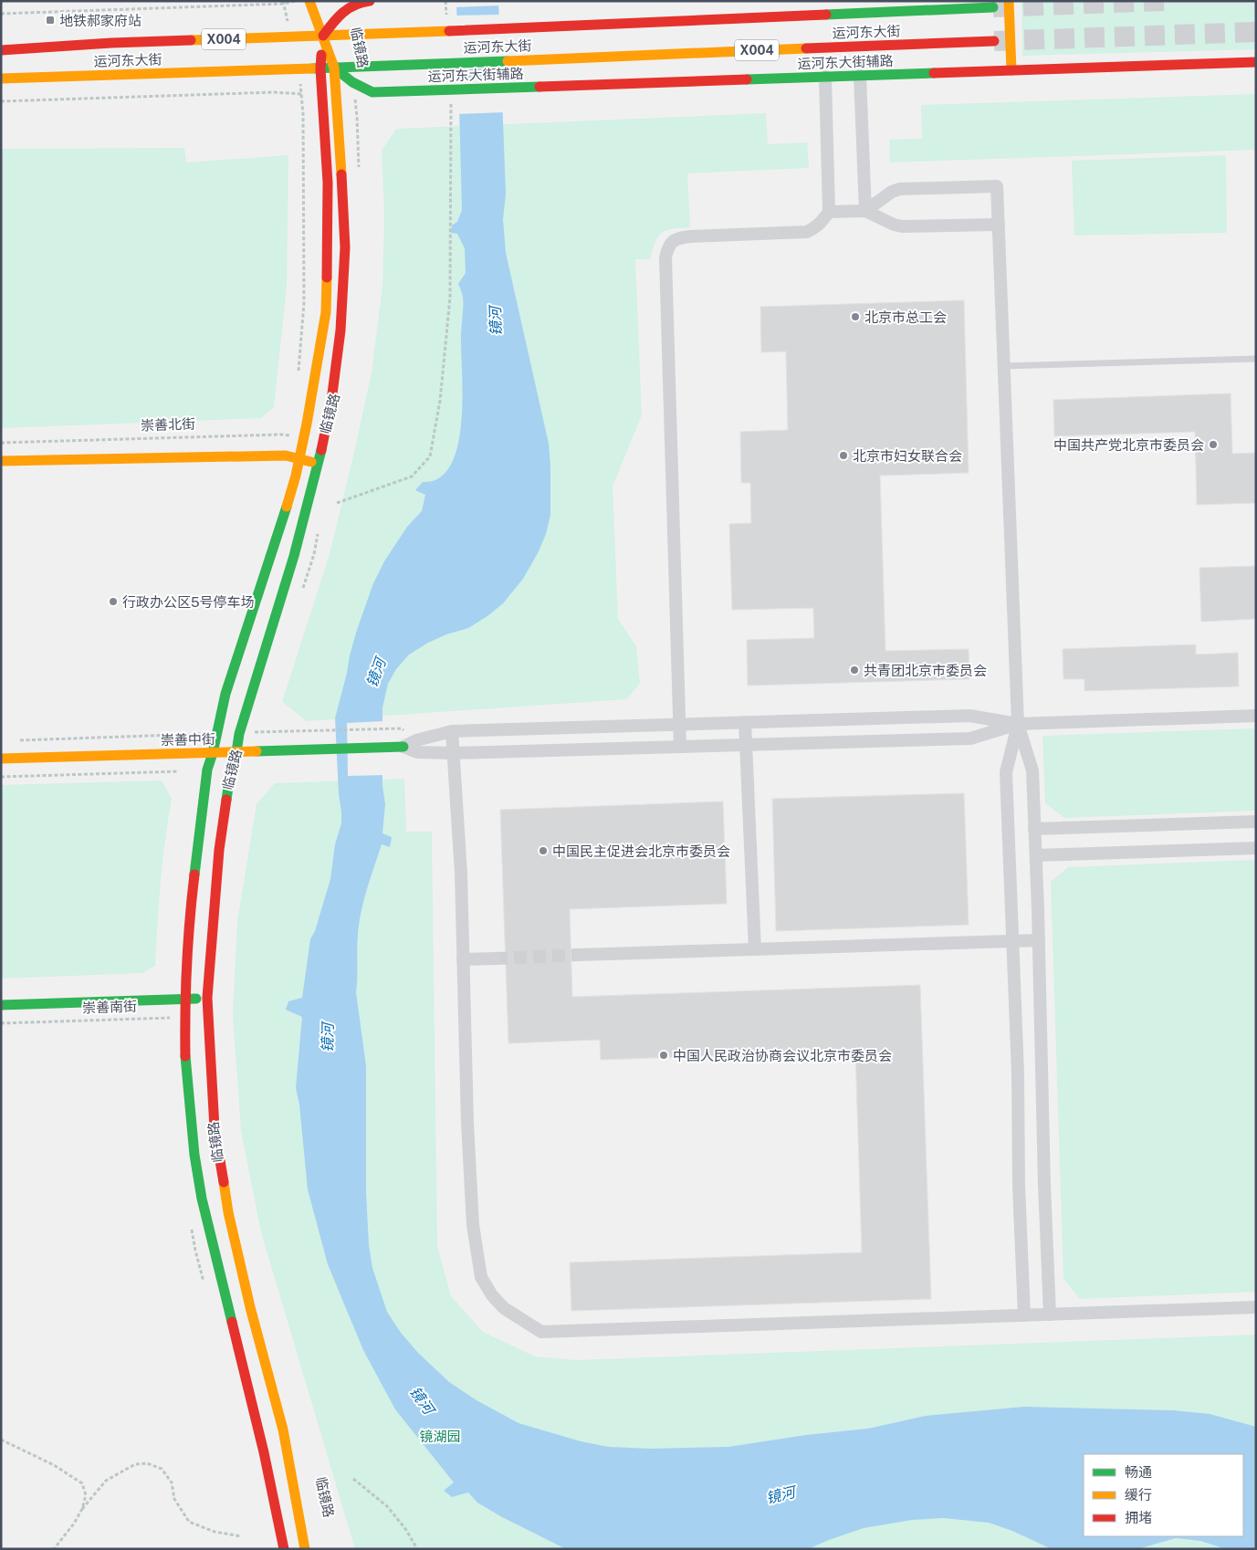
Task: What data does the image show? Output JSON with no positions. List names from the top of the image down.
{
  "streets": {
    "street": [
      "运河东大街",
      "X004",
      "临镜路",
      "运河东大街辅路",
      "崇善中街",
      "崇善南街"
    ],
    "path": ["崇善北街"]
  },
  "crossings": [
    ["运河东大街", "临镜路"],
    ["运河东大街", "运河东大街辅路"],
    ["临镜路", "运河东大街辅路"],
    ["临镜路", "崇善北街"],
    ["临镜路", "崇善中街"],
    ["临镜路", "崇善南街"]
  ],
  "water": ["镜河"],
  "parks": ["镜湖园"],
  "places": {
    "transit": ["地铁郝家府站"],
    "other": [
      "北京市总工会",
      "中国共产党北京市委员会",
      "北京市妇女联合会",
      "行政办公区5号停车场",
      "共青团北京市委员会",
      "中国民主促进会北京市委员会",
      "中国人民政治协商会议北京市委员会"
    ]
  },
  "legend": ["畅通", "缓行", "拥堵"]
}
